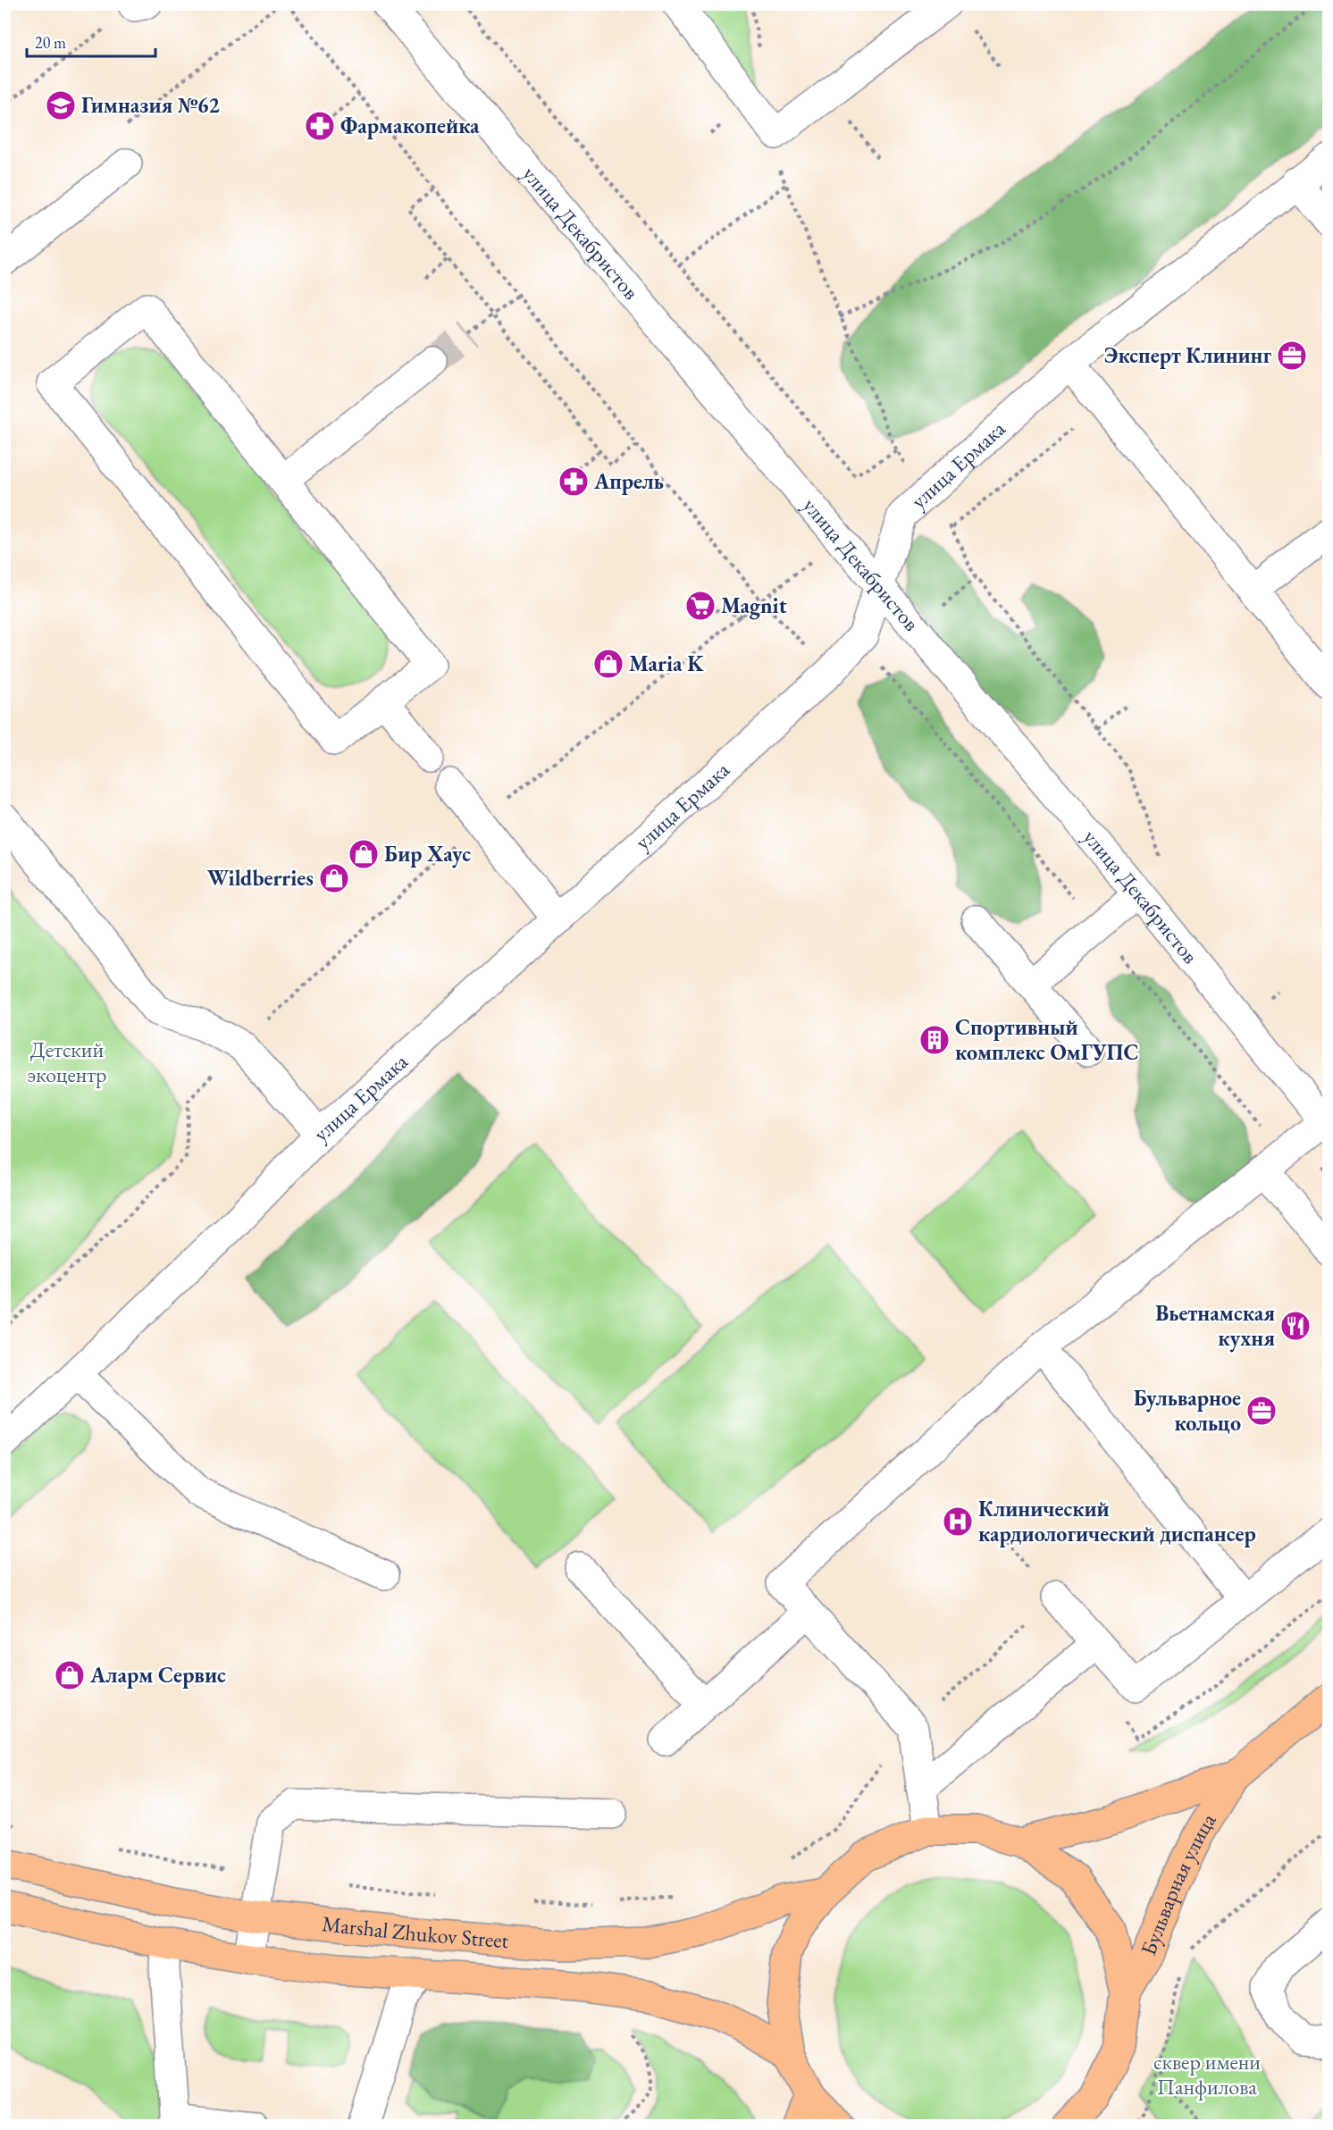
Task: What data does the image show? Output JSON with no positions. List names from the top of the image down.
{
  "streets": {
    "main road": ["Бульварная улица", "Marshal Zhukov Street"],
    "street": ["улица Декабристов", "улица Ермака"]
  },
  "crossings": [
    ["улица Декабристов", "улица Ермака"]
  ],
  "parks": ["Детский экоцентр", "сквер имени Панфилова"],
  "places": {
    "school or university": ["Гимназия №62"],
    "pharmacy": ["Фармакопейка", "Апрель"],
    "office": ["Эксперт Клининг", "Бульварное кольцо"],
    "supermarket": ["Magnit"],
    "shop": [
      "Maria K",
      "Бир Хаус",
      "Wildberries",
      "Аларм Сервис"
    ],
    "building": ["Спортивный комплекс ОмГУПС"],
    "restaurant": ["Вьетнамская кухня"],
    "hospital": ["Клинический кардиологический диспансер"]
  },
  "scale_bar": "20 m"
}
